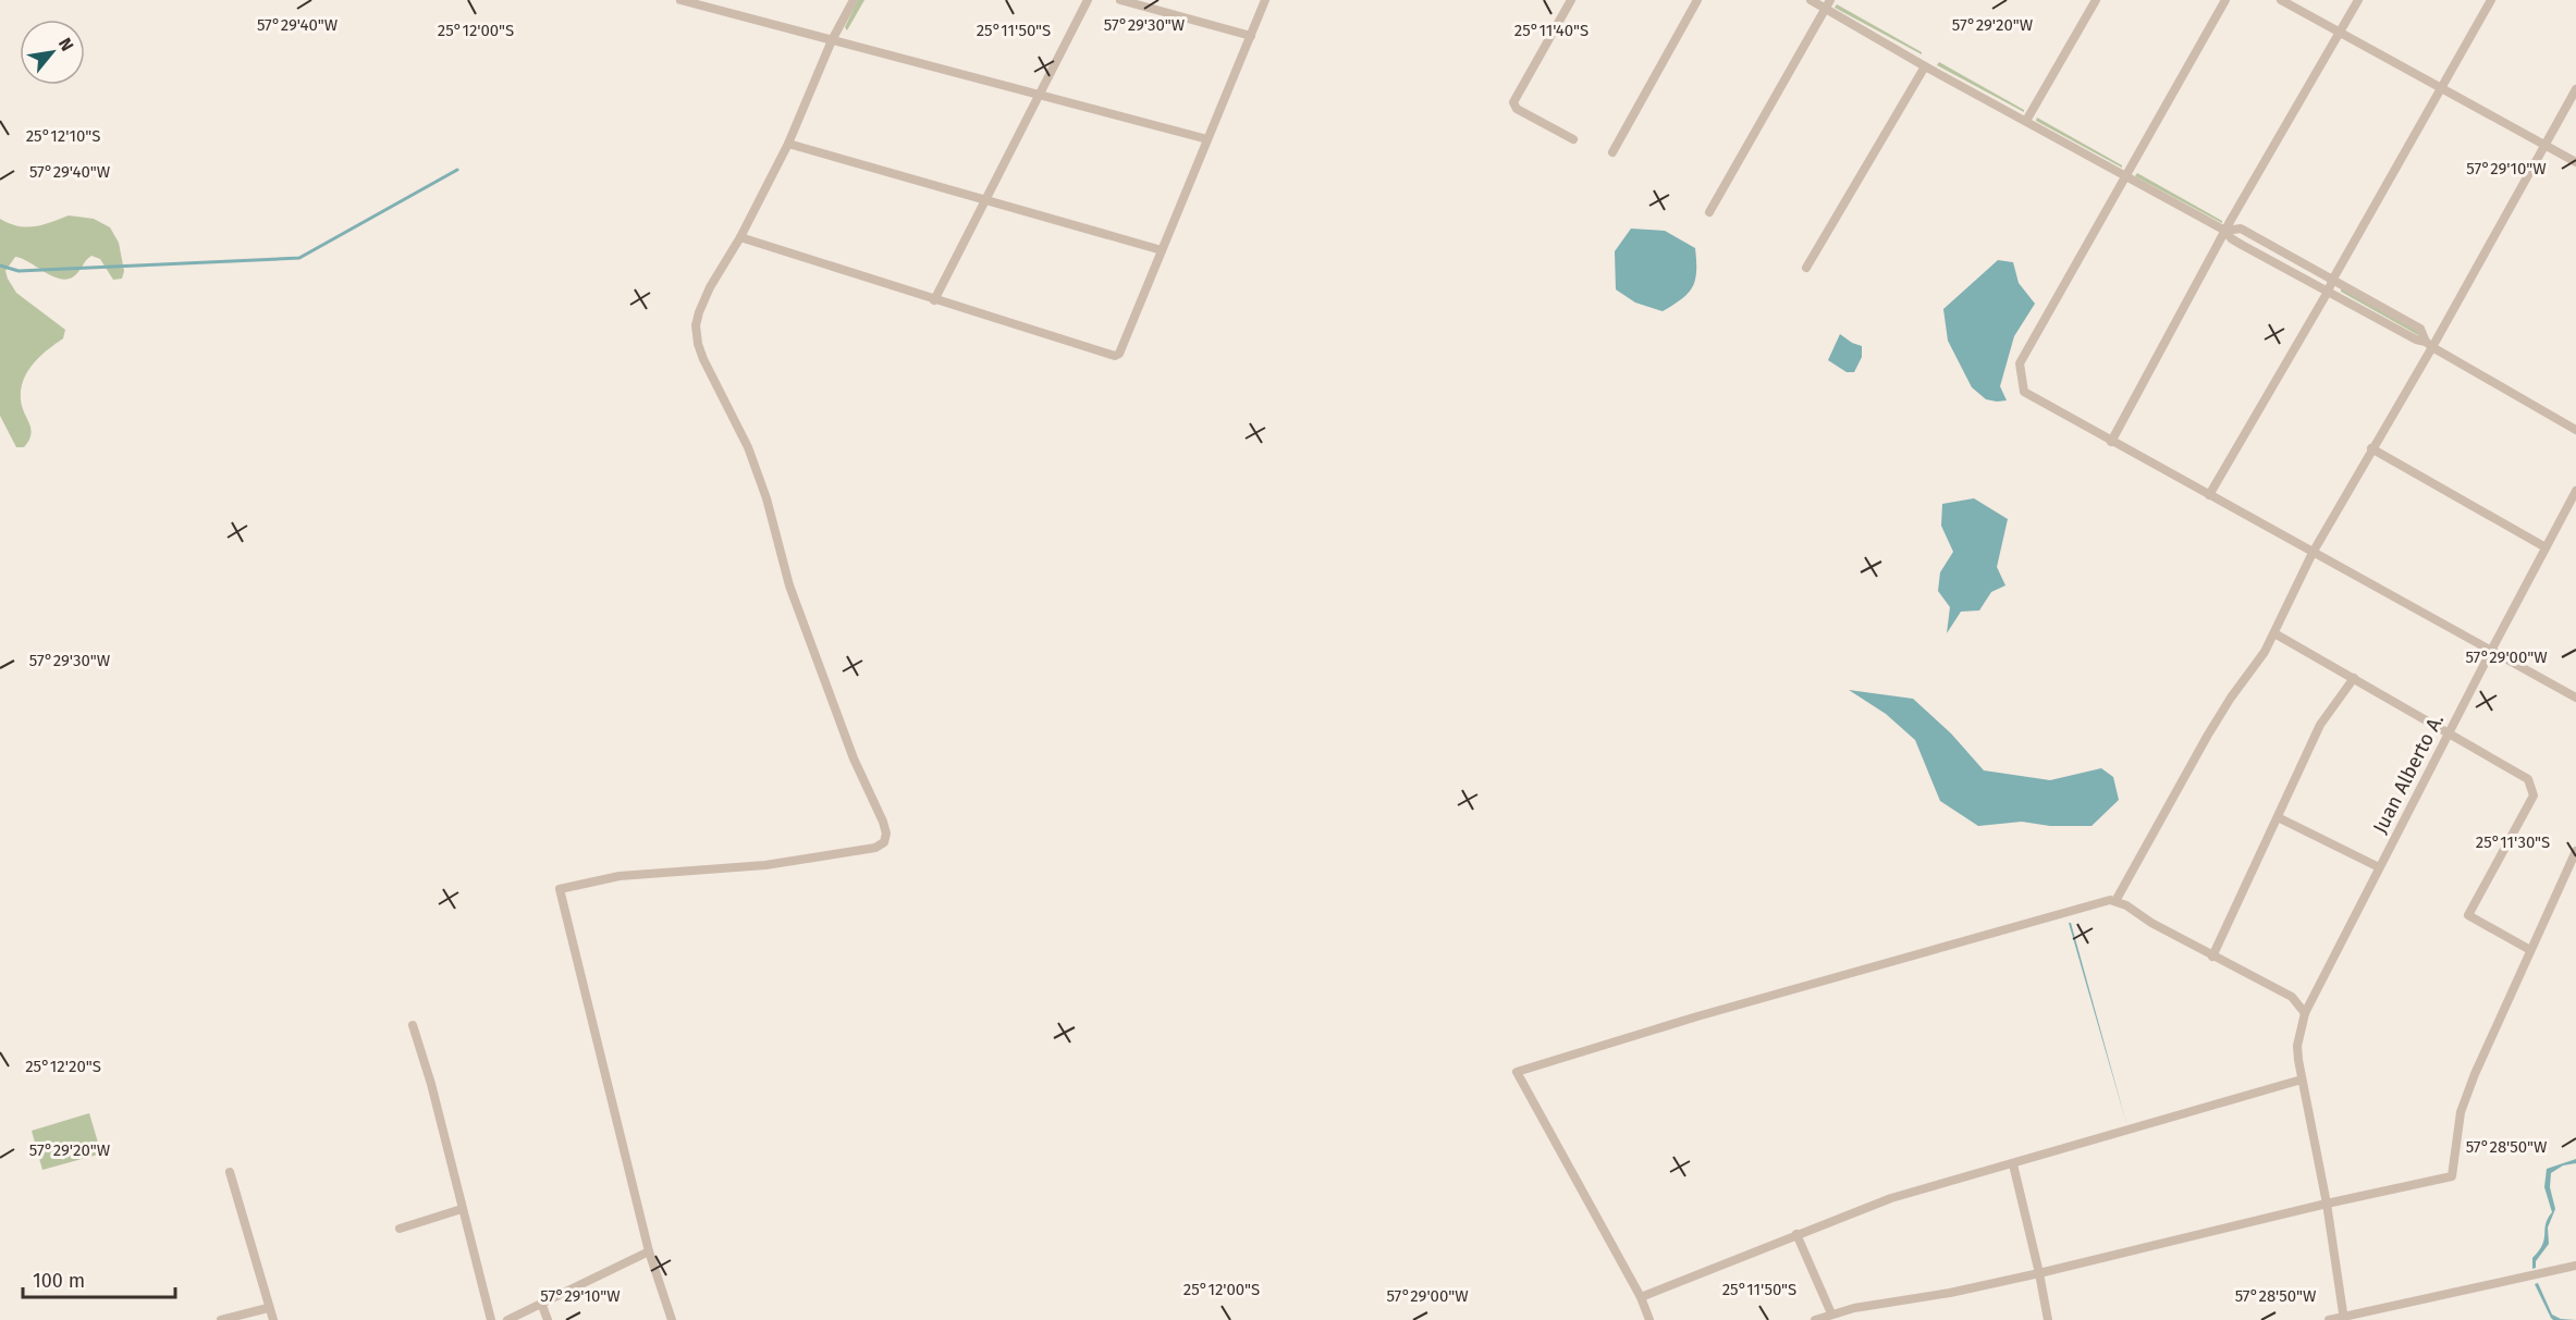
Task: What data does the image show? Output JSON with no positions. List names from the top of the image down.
{
  "streets": {
    "street": ["Juan Alberto A."]
  },
  "scale_bar": "100 m",
  "north": "top right",
  "coordinates": [
    "57°29'40\"W",
    "57°29'30\"W",
    "57°29'20\"W",
    "25°12'00\"S",
    "25°11'50\"S",
    "25°11'40\"S",
    "25°12'10\"S",
    "57°29'10\"W",
    "57°29'00\"W",
    "25°11'30\"S",
    "25°12'20\"S",
    "57°28'50\"W"
  ]
}
